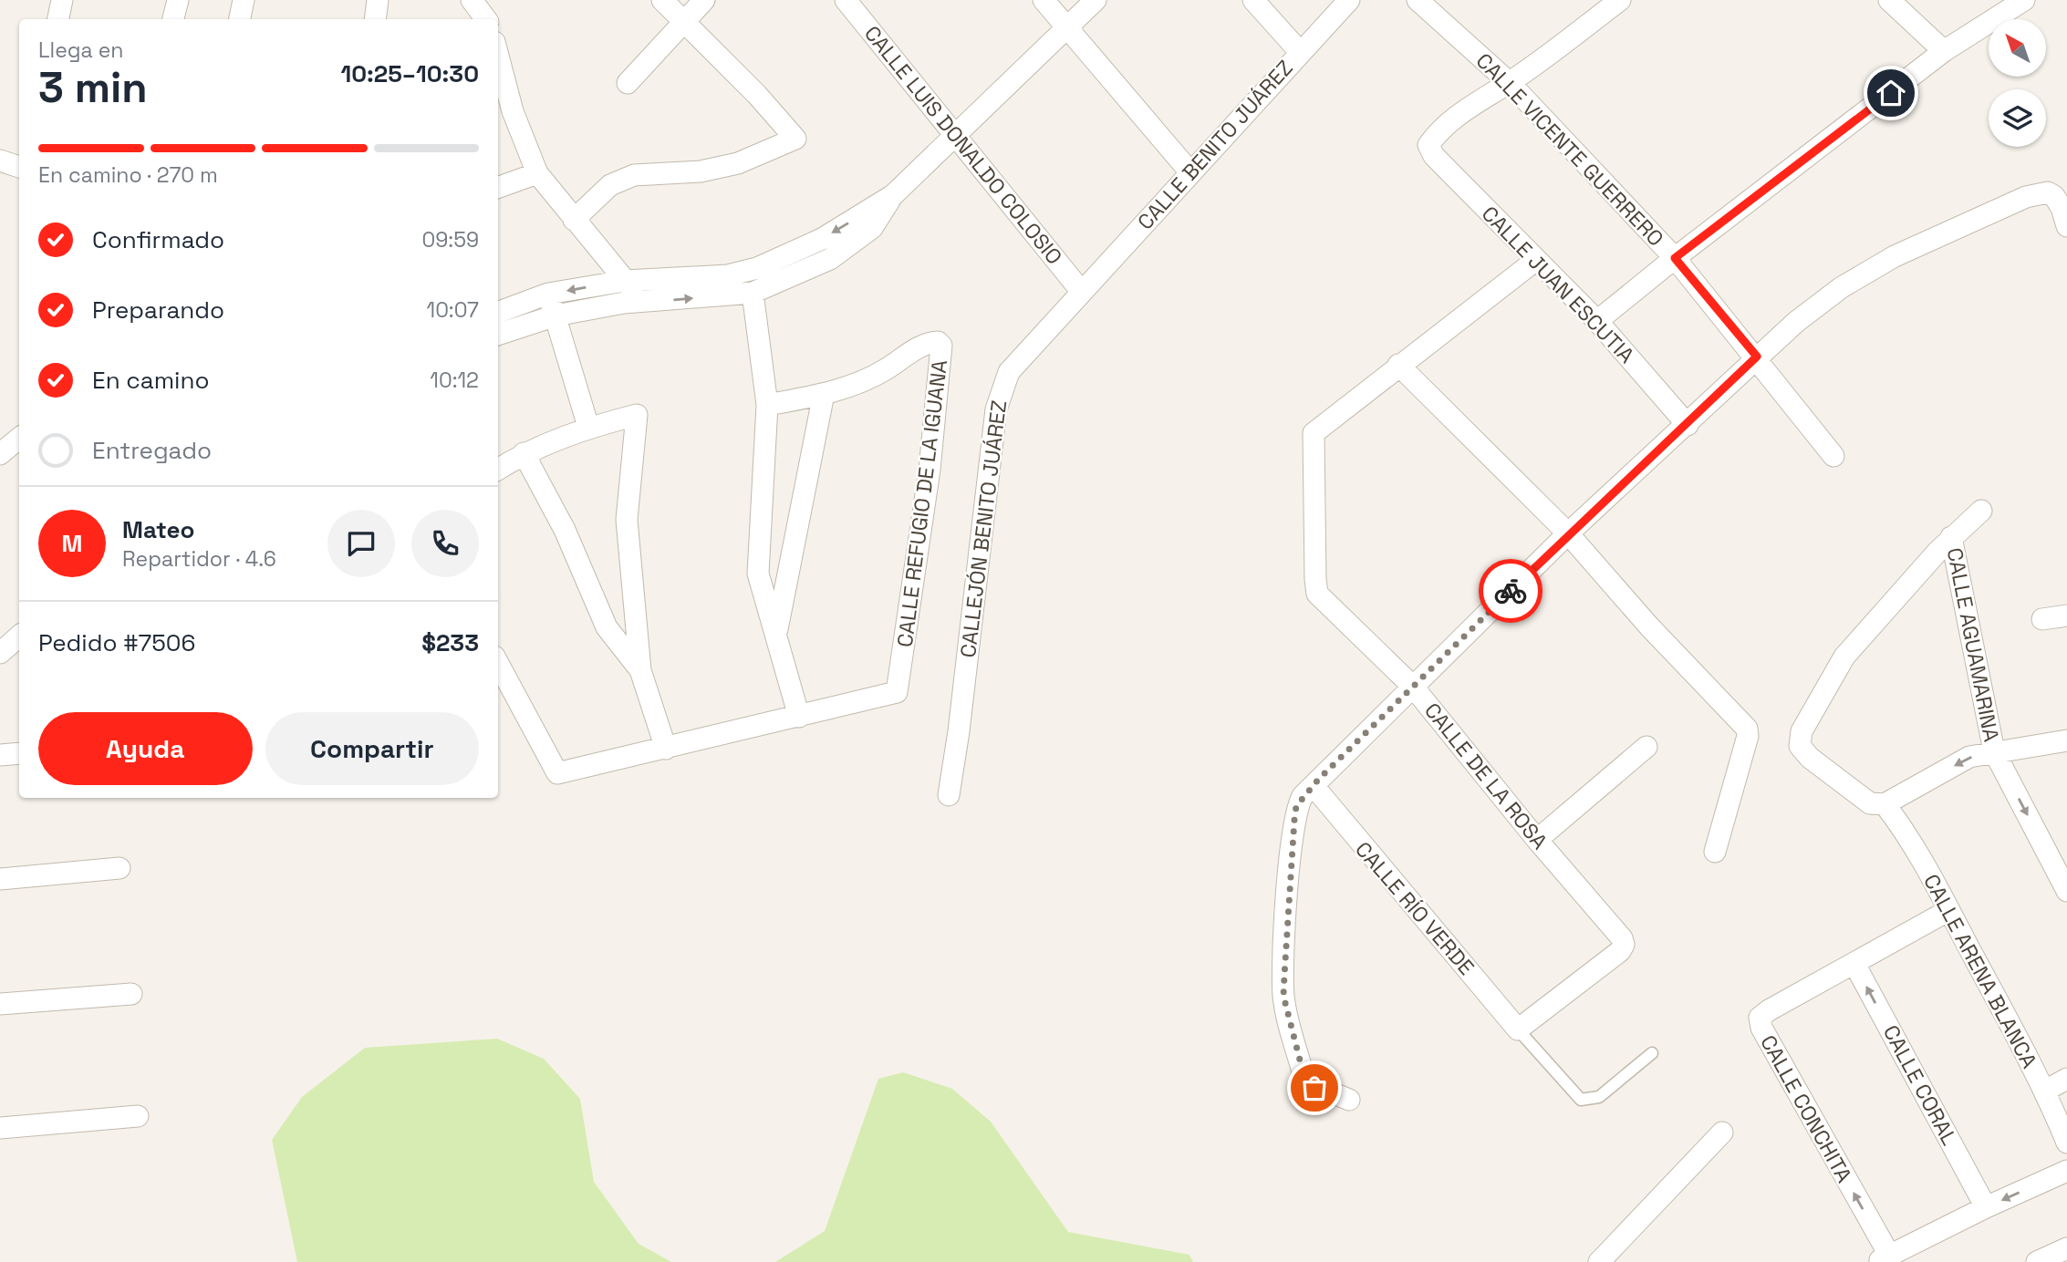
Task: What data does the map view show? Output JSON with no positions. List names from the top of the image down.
{
  "streets": {
    "street": [
      "CALLE LUIS DONALDO COLOSIO",
      "CALLE BENITO JUÁREZ",
      "CALLE VICENTE GUERRERO",
      "CALLE JUAN ESCUTIA",
      "CALLE REFUGIO DE LA IGUANA",
      "CALLEJÓN BENITO JUÁREZ",
      "CALLE AGUAMARINA",
      "CALLE DE LA ROSA",
      "CALLE RÍO VERDE",
      "CALLE ARENA BLANCA",
      "CALLE CORAL",
      "CALLE CONCHITA"
    ]
  },
  "crossings": [
    ["CALLE LUIS DONALDO COLOSIO", "CALLE BENITO JUÁREZ"],
    ["CALLE LUIS DONALDO COLOSIO", "CALLEJÓN BENITO JUÁREZ"],
    ["CALLE BENITO JUÁREZ", "CALLEJÓN BENITO JUÁREZ"],
    ["CALLE VICENTE GUERRERO", "CALLE JUAN ESCUTIA"],
    ["CALLE DE LA ROSA", "CALLE RÍO VERDE"],
    ["CALLE ARENA BLANCA", "CALLE CONCHITA"],
    ["CALLE CORAL", "CALLE CONCHITA"]
  ],
  "one_way": ["CALLE AGUAMARINA", "CALLE CORAL"],
  "north": "top left",
  "page": {
    "heading": ["3 min", "Llega en", "10:25–10:30"],
    "panel": [
      "Mateo",
      "Repartidor · 4.6",
      "Pedido #7506",
      "$233"
    ],
    "bar": "En camino · 270 m",
    "list": [
      ["Confirmado", "09:59"],
      ["Preparando", "10:07"],
      ["En camino", "10:12"],
      "Entregado"
    ],
    "round": "M",
    "buttons": ["Ayuda", "Compartir"]
  }
}
